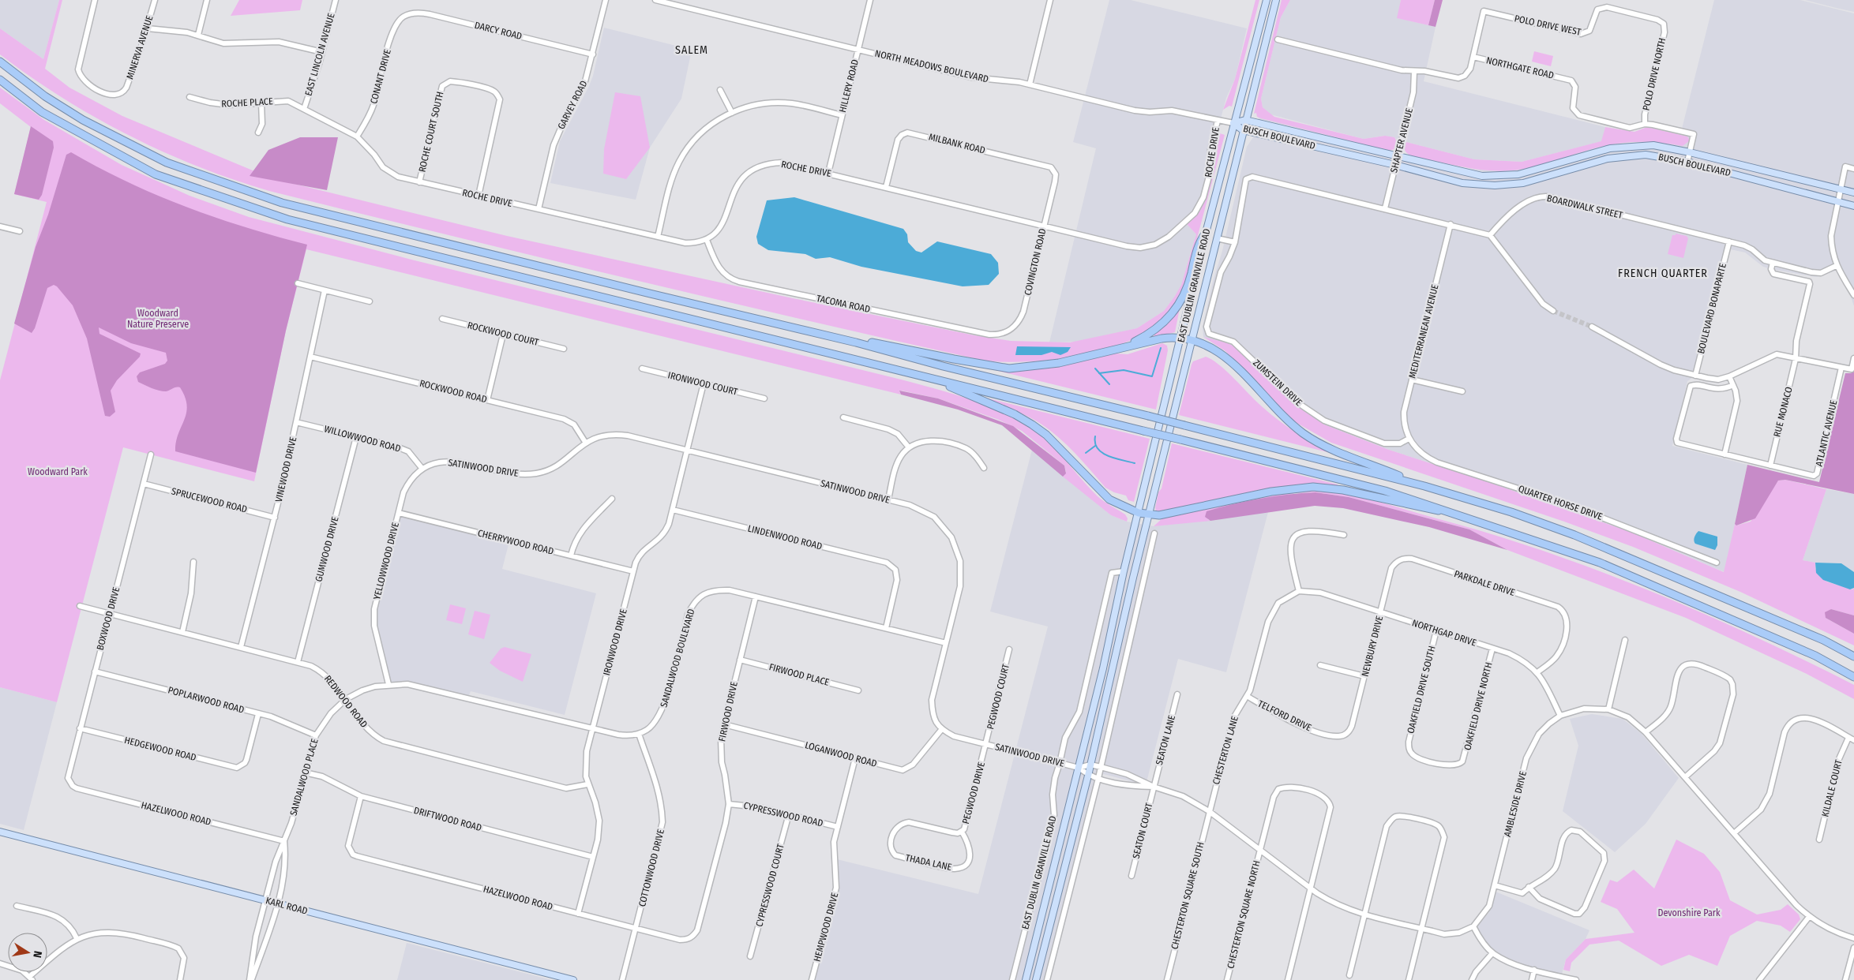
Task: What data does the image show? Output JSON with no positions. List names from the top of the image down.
{
  "streets": {
    "main road": ["BUSCH BOULEVARD", "EAST DUBLIN GRANVILLE ROAD", "KARL ROAD"],
    "street": [
      "POLO DRIVE WEST",
      "DARCY ROAD",
      "MINERVA AVENUE",
      "EAST LINCOLN AVENUE",
      "NORTH MEADOWS BOULEVARD",
      "NORTHGATE ROAD",
      "POLO DRIVE NORTH",
      "CONANT DRIVE",
      "HILLERY ROAD",
      "ROCHE PLACE",
      "GARVEY ROAD",
      "ROCHE COURT SOUTH",
      "SHAPTER AVENUE",
      "MILBANK ROAD",
      "ROCHE DRIVE",
      "BOARDWALK STREET",
      "COVINGTON ROAD",
      "TACOMA ROAD",
      "BOULEVARD BONAPARTE",
      "MEDITERRANEAN AVENUE",
      "ROCKWOOD COURT",
      "ZUMSTEIN DRIVE",
      "IRONWOOD COURT",
      "ROCKWOOD ROAD",
      "RUE MONACO",
      "ATLANTIC AVENUE",
      "WILLOWWOOD ROAD",
      "SATINWOOD DRIVE",
      "VINEWOOD DRIVE",
      "SPRUCEWOOD ROAD",
      "QUARTER HORSE DRIVE",
      "LINDENWOOD ROAD",
      "CHERRYWOOD ROAD",
      "GUMWOOD DRIVE",
      "YELLOWWOOD DRIVE",
      "PARKDALE DRIVE",
      "BOXWOOD DRIVE",
      "NORTHGAP DRIVE",
      "IRONWOOD DRIVE",
      "NEWBURY DRIVE",
      "SANDALWOOD BOULEVARD",
      "FIRWOOD PLACE",
      "OAKFIELD DRIVE SOUTH",
      "PEGWOOD COURT",
      "POPLARWOOD ROAD",
      "REDWOOD ROAD",
      "OAKFIELD DRIVE NORTH",
      "FIRWOOD DRIVE",
      "TELFORD DRIVE",
      "SEATON LANE",
      "HEDGEWOOD ROAD",
      "CHESTERTON LANE",
      "LOGANWOOD ROAD",
      "SANDALWOOD PLACE",
      "KILDALE COURT",
      "PEGWOOD DRIVE",
      "AMBLESIDE DRIVE",
      "HAZELWOOD ROAD",
      "CYPRESSWOOD ROAD",
      "DRIFTWOOD ROAD",
      "SEATON COURT",
      "THADA LANE",
      "COTTONWOOD DRIVE",
      "CYPRESSWOOD COURT",
      "CHESTERTON SQUARE SOUTH",
      "CHESTERTON SQUARE NORTH",
      "HEMPWOOD DRIVE"
    ]
  },
  "crossings": [
    ["POLO DRIVE WEST", "NORTHGATE ROAD"],
    ["POLO DRIVE WEST", "POLO DRIVE NORTH"],
    ["DARCY ROAD", "CONANT DRIVE"],
    ["DARCY ROAD", "GARVEY ROAD"],
    ["EAST LINCOLN AVENUE", "ROCHE PLACE"],
    ["EAST LINCOLN AVENUE", "ROCHE DRIVE"],
    ["NORTH MEADOWS BOULEVARD", "HILLERY ROAD"],
    ["NORTH MEADOWS BOULEVARD", "BUSCH BOULEVARD"],
    ["NORTH MEADOWS BOULEVARD", "ROCHE DRIVE"],
    ["NORTH MEADOWS BOULEVARD", "EAST DUBLIN GRANVILLE ROAD"],
    ["NORTHGATE ROAD", "POLO DRIVE NORTH"],
    ["NORTHGATE ROAD", "BUSCH BOULEVARD"],
    ["NORTHGATE ROAD", "SHAPTER AVENUE"],
    ["CONANT DRIVE", "ROCHE DRIVE"],
    ["HILLERY ROAD", "ROCHE DRIVE"],
    ["ROCHE PLACE", "ROCHE DRIVE"],
    ["GARVEY ROAD", "ROCHE DRIVE"],
    ["ROCHE COURT SOUTH", "ROCHE DRIVE"],
    ["BUSCH BOULEVARD", "SHAPTER AVENUE"],
    ["BUSCH BOULEVARD", "EAST DUBLIN GRANVILLE ROAD"],
    ["MILBANK ROAD", "ROCHE DRIVE"],
    ["MILBANK ROAD", "COVINGTON ROAD"],
    ["ROCHE DRIVE", "COVINGTON ROAD"],
    ["ROCHE DRIVE", "TACOMA ROAD"],
    ["BOARDWALK STREET", "BOULEVARD BONAPARTE"],
    ["BOARDWALK STREET", "RUE MONACO"],
    ["COVINGTON ROAD", "TACOMA ROAD"],
    ["EAST DUBLIN GRANVILLE ROAD", "ZUMSTEIN DRIVE"],
    ["EAST DUBLIN GRANVILLE ROAD", "SATINWOOD DRIVE"],
    ["MEDITERRANEAN AVENUE", "ZUMSTEIN DRIVE"],
    ["MEDITERRANEAN AVENUE", "QUARTER HORSE DRIVE"],
    ["ZUMSTEIN DRIVE", "QUARTER HORSE DRIVE"],
    ["IRONWOOD COURT", "IRONWOOD DRIVE"],
    ["ROCKWOOD ROAD", "SATINWOOD DRIVE"],
    ["ROCKWOOD ROAD", "VINEWOOD DRIVE"],
    ["RUE MONACO", "ATLANTIC AVENUE"],
    ["WILLOWWOOD ROAD", "SATINWOOD DRIVE"],
    ["WILLOWWOOD ROAD", "VINEWOOD DRIVE"],
    ["WILLOWWOOD ROAD", "GUMWOOD DRIVE"],
    ["WILLOWWOOD ROAD", "YELLOWWOOD DRIVE"],
    ["SATINWOOD DRIVE", "YELLOWWOOD DRIVE"],
    ["SATINWOOD DRIVE", "IRONWOOD DRIVE"],
    ["SATINWOOD DRIVE", "SANDALWOOD BOULEVARD"],
    ["SATINWOOD DRIVE", "PEGWOOD COURT"],
    ["SATINWOOD DRIVE", "LOGANWOOD ROAD"],
    ["SATINWOOD DRIVE", "PEGWOOD DRIVE"],
    ["VINEWOOD DRIVE", "SPRUCEWOOD ROAD"],
    ["VINEWOOD DRIVE", "REDWOOD ROAD"],
    ["SPRUCEWOOD ROAD", "BOXWOOD DRIVE"],
    ["LINDENWOOD ROAD", "IRONWOOD DRIVE"],
    ["LINDENWOOD ROAD", "SANDALWOOD BOULEVARD"],
    ["CHERRYWOOD ROAD", "YELLOWWOOD DRIVE"],
    ["CHERRYWOOD ROAD", "IRONWOOD DRIVE"],
    ["GUMWOOD DRIVE", "REDWOOD ROAD"],
    ["PARKDALE DRIVE", "NORTHGAP DRIVE"],
    ["PARKDALE DRIVE", "NEWBURY DRIVE"],
    ["BOXWOOD DRIVE", "POPLARWOOD ROAD"],
    ["BOXWOOD DRIVE", "REDWOOD ROAD"],
    ["BOXWOOD DRIVE", "HEDGEWOOD ROAD"],
    ["BOXWOOD DRIVE", "HAZELWOOD ROAD"],
    ["NORTHGAP DRIVE", "NEWBURY DRIVE"],
    ["NORTHGAP DRIVE", "OAKFIELD DRIVE SOUTH"],
    ["NORTHGAP DRIVE", "OAKFIELD DRIVE NORTH"],
    ["NORTHGAP DRIVE", "CHESTERTON LANE"],
    ["NORTHGAP DRIVE", "AMBLESIDE DRIVE"],
    ["IRONWOOD DRIVE", "REDWOOD ROAD"],
    ["IRONWOOD DRIVE", "HAZELWOOD ROAD"],
    ["IRONWOOD DRIVE", "DRIFTWOOD ROAD"],
    ["NEWBURY DRIVE", "TELFORD DRIVE"],
    ["SANDALWOOD BOULEVARD", "FIRWOOD DRIVE"],
    ["SANDALWOOD BOULEVARD", "COTTONWOOD DRIVE"],
    ["FIRWOOD PLACE", "FIRWOOD DRIVE"],
    ["OAKFIELD DRIVE SOUTH", "OAKFIELD DRIVE NORTH"],
    ["PEGWOOD COURT", "PEGWOOD DRIVE"],
    ["POPLARWOOD ROAD", "HEDGEWOOD ROAD"],
    ["POPLARWOOD ROAD", "SANDALWOOD PLACE"],
    ["REDWOOD ROAD", "SANDALWOOD PLACE"],
    ["FIRWOOD DRIVE", "LOGANWOOD ROAD"],
    ["FIRWOOD DRIVE", "HAZELWOOD ROAD"],
    ["FIRWOOD DRIVE", "CYPRESSWOOD ROAD"],
    ["TELFORD DRIVE", "CHESTERTON LANE"],
    ["SEATON LANE", "SEATON COURT"],
    ["CHESTERTON LANE", "CHESTERTON SQUARE SOUTH"],
    ["LOGANWOOD ROAD", "HEMPWOOD DRIVE"],
    ["SANDALWOOD PLACE", "HAZELWOOD ROAD"],
    ["SANDALWOOD PLACE", "DRIFTWOOD ROAD"],
    ["SANDALWOOD PLACE", "KARL ROAD"],
    ["PEGWOOD DRIVE", "THADA LANE"],
    ["HAZELWOOD ROAD", "DRIFTWOOD ROAD"],
    ["HAZELWOOD ROAD", "COTTONWOOD DRIVE"],
    ["CYPRESSWOOD ROAD", "CYPRESSWOOD COURT"],
    ["CYPRESSWOOD ROAD", "HEMPWOOD DRIVE"]
  ],
  "districts": ["SALEM", "FRENCH QUARTER"],
  "parks": ["Woodward Nature Preserve", "Woodward Park", "Devonshire Park"],
  "north": "right"
}
